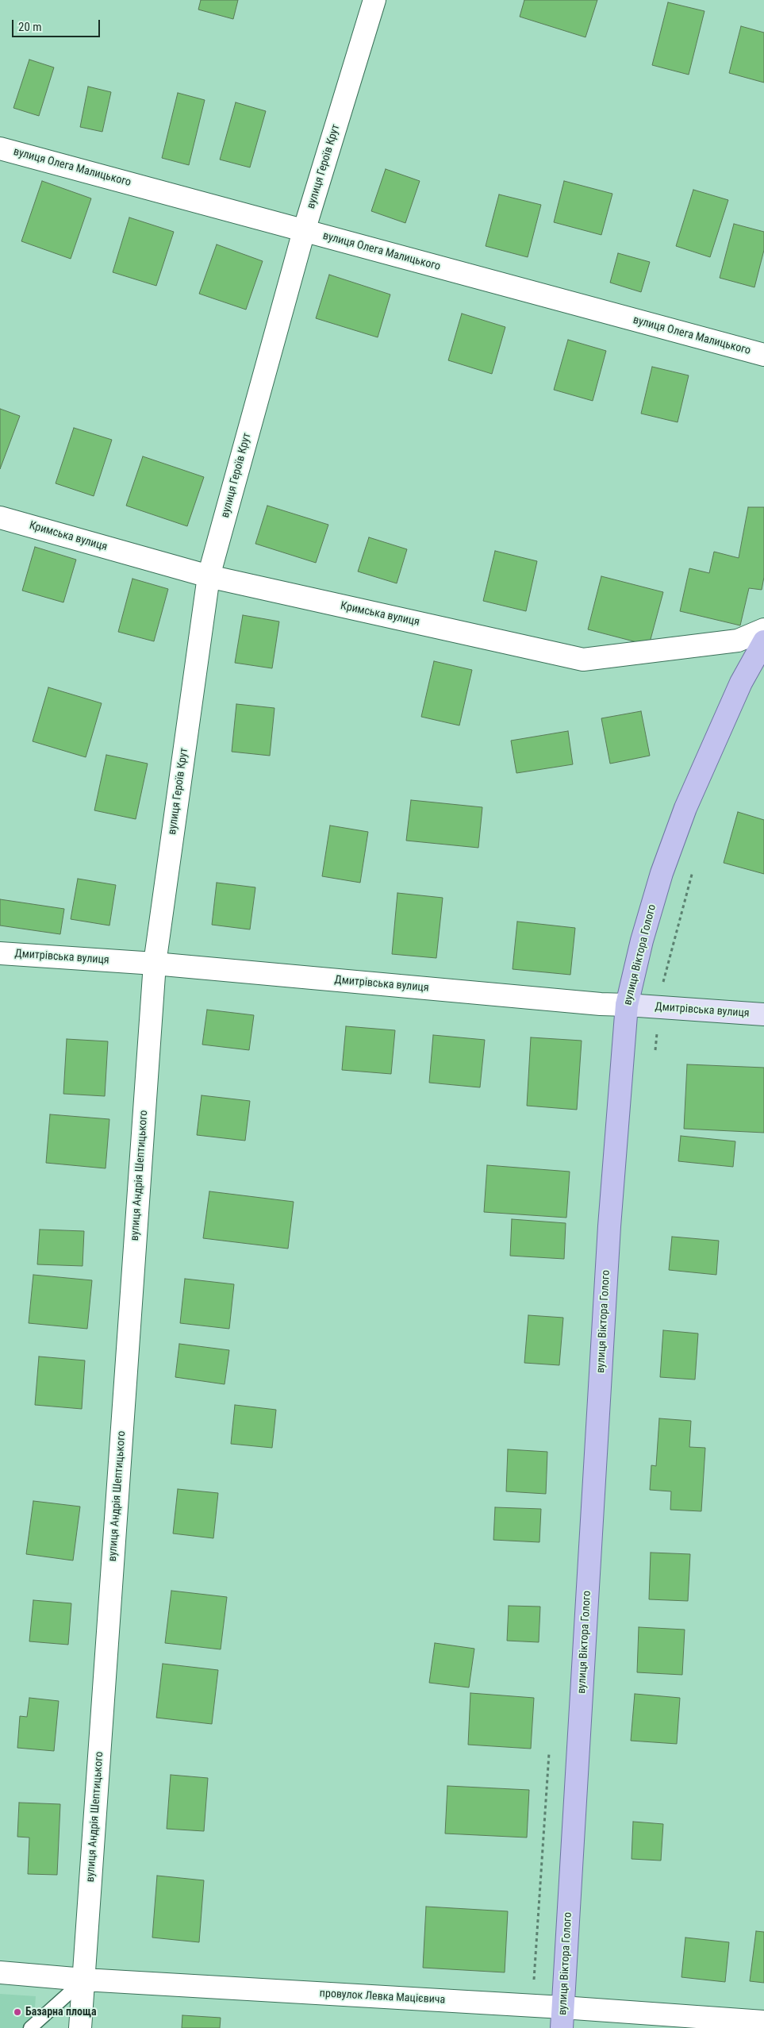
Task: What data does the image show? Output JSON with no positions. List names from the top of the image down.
{
  "streets": {
    "main road": ["вулиця Віктора Голого", "Дмитрівська вулиця"],
    "street": [
      "вулиця Героїв Крут",
      "вулиця Олега Малицького",
      "Кримська вулиця",
      "вулиця Андрія Шептицького",
      "провулок Левка Мацієвича"
    ]
  },
  "crossings": [
    ["вулиця Героїв Крут", "вулиця Олега Малицького"],
    ["вулиця Героїв Крут", "Кримська вулиця"],
    ["вулиця Героїв Крут", "Дмитрівська вулиця"],
    ["вулиця Героїв Крут", "вулиця Андрія Шептицького"],
    ["вулиця Віктора Голого", "Дмитрівська вулиця"],
    ["вулиця Віктора Голого", "провулок Левка Мацієвича"],
    ["Дмитрівська вулиця", "вулиця Андрія Шептицького"],
    ["вулиця Андрія Шептицького", "провулок Левка Мацієвича"]
  ],
  "places": ["Базарна площа"],
  "scale_bar": "20 m"
}
